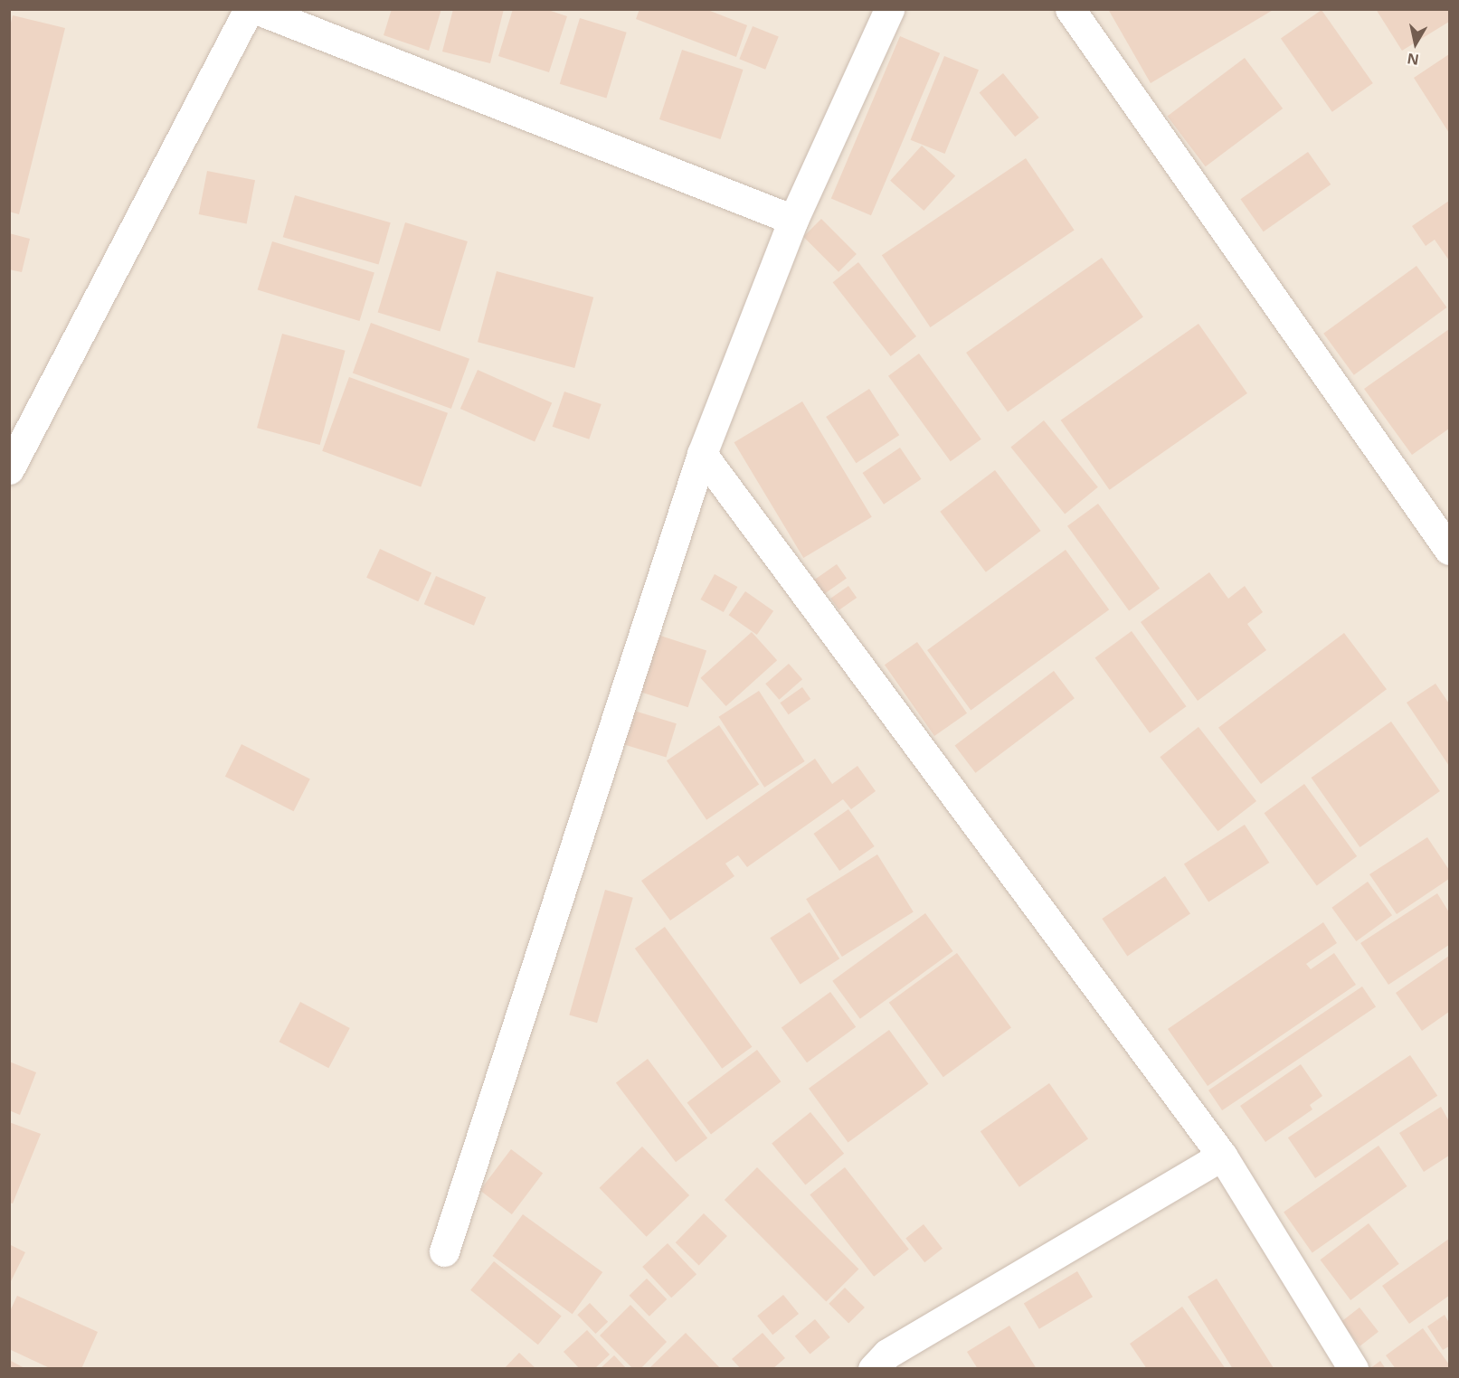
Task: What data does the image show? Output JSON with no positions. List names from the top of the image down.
{
  "north": "bottom"
}
